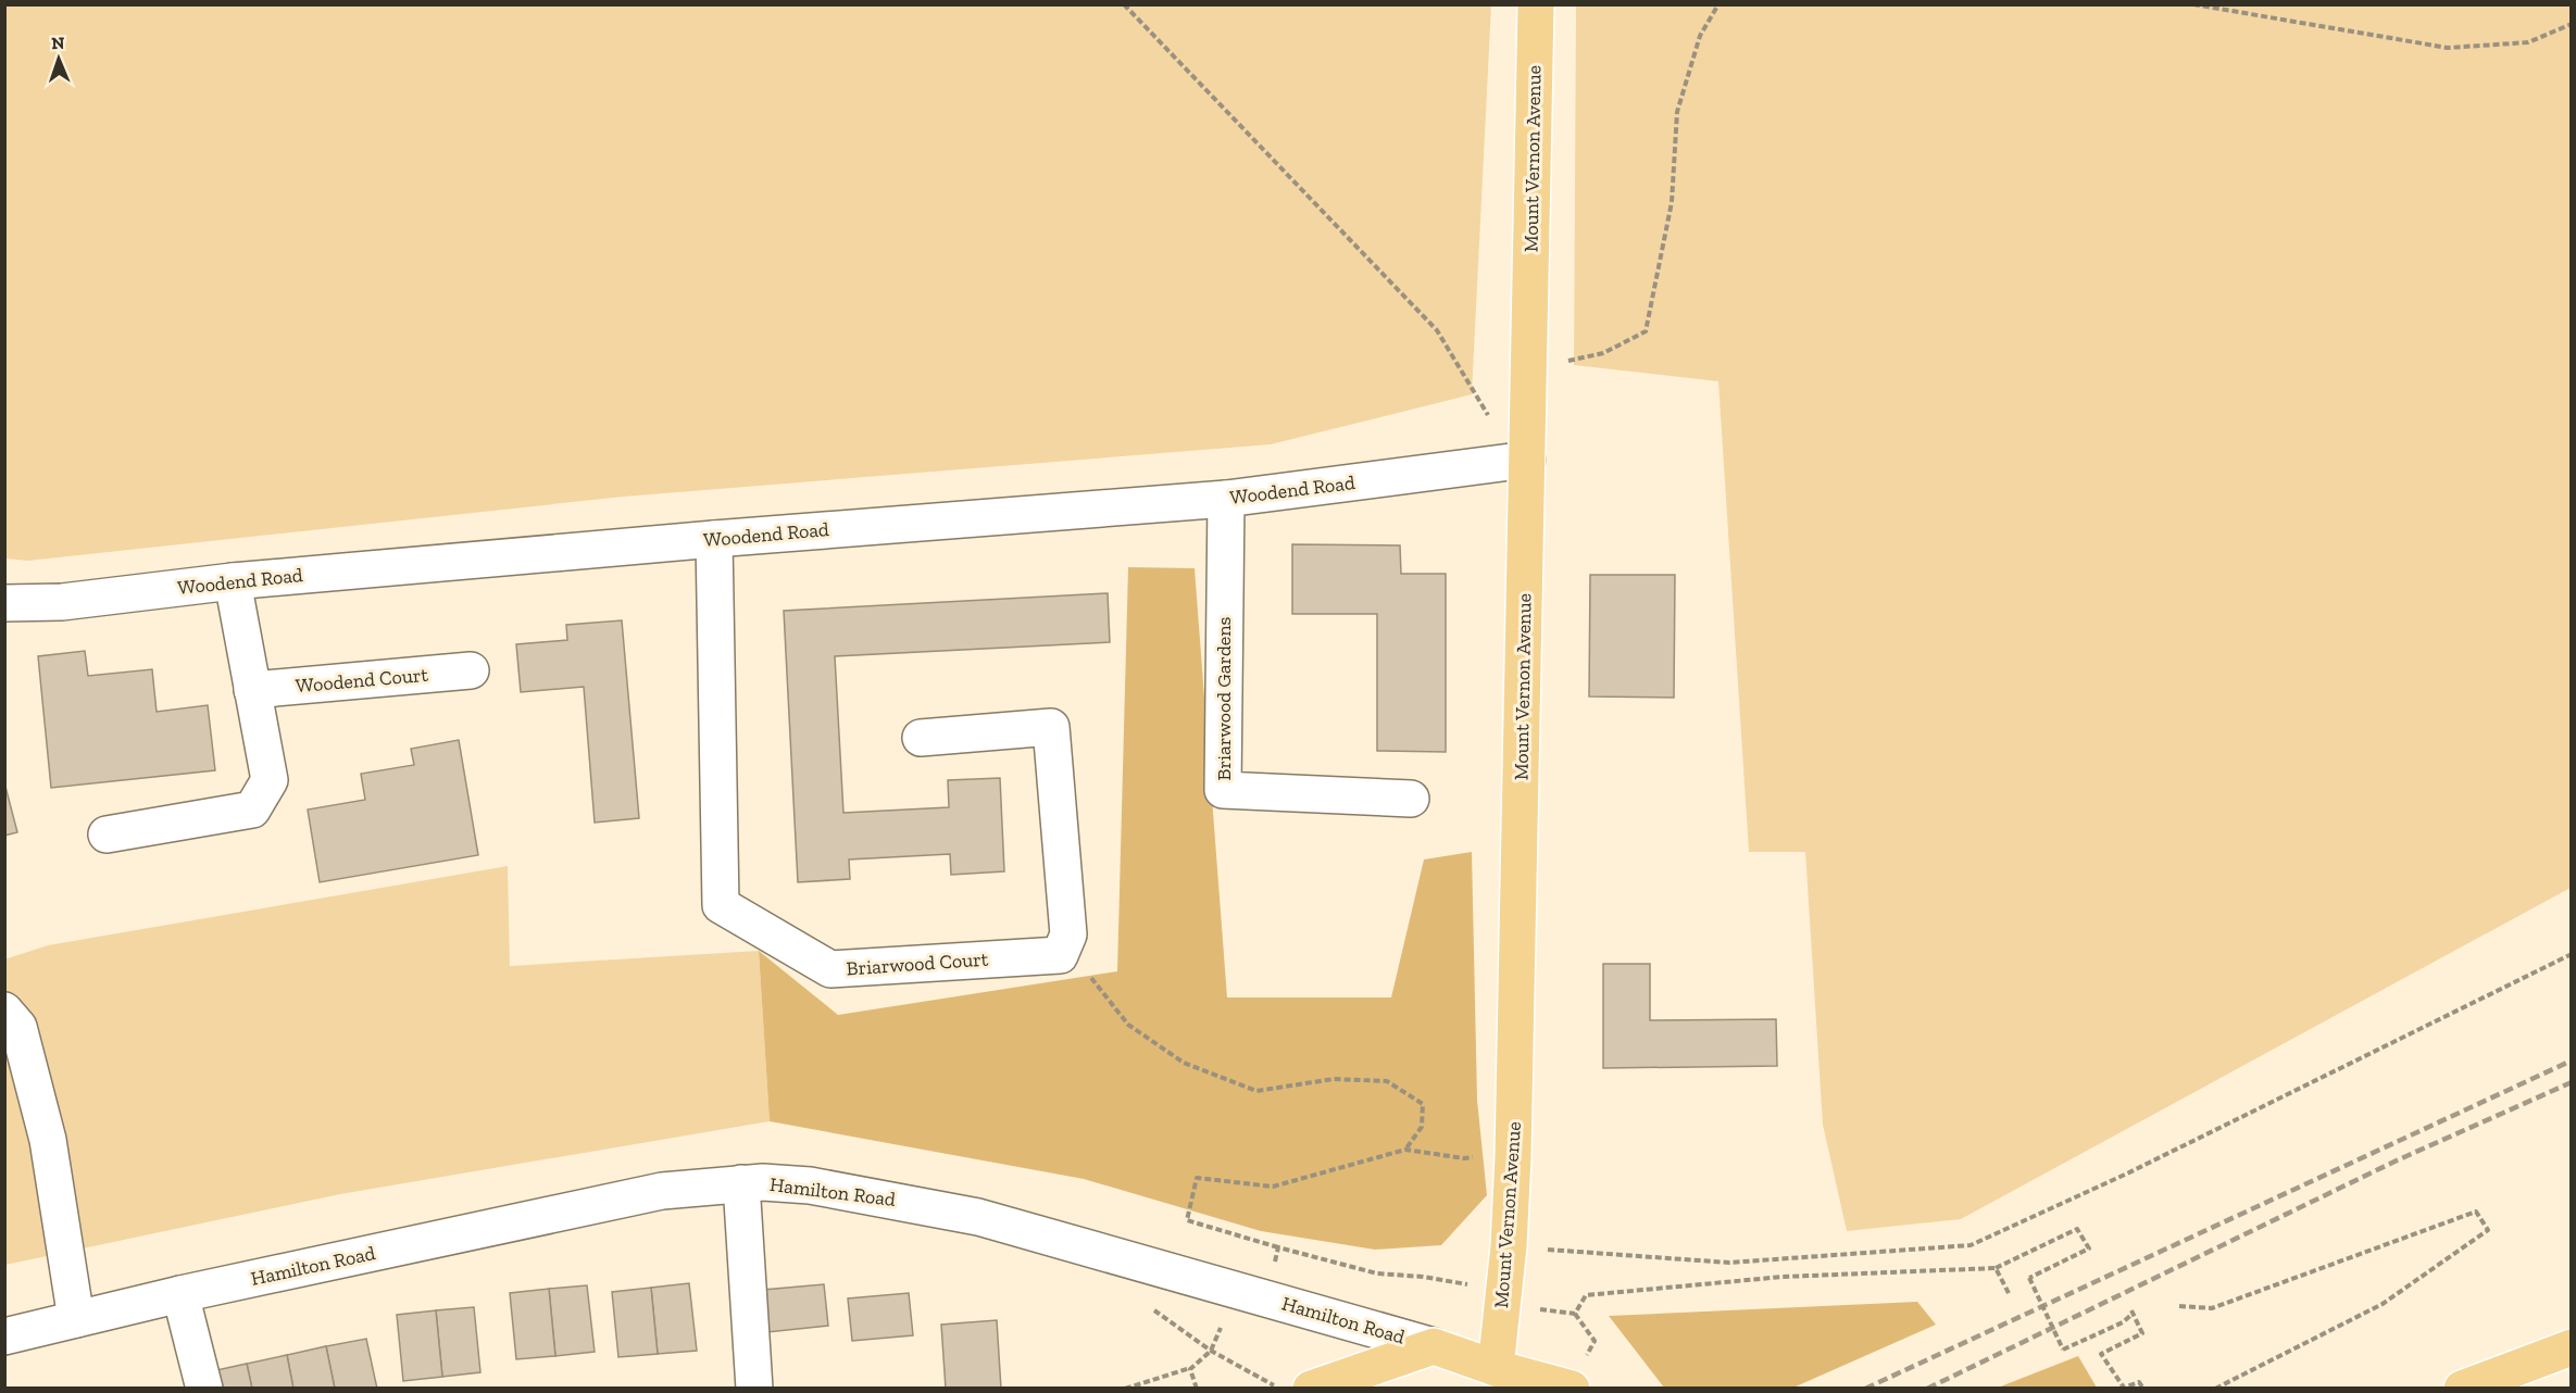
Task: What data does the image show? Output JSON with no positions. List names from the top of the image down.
{
  "streets": {
    "main road": ["Mount Vernon Avenue", "Hamilton Road"],
    "street": [
      "Woodend Road",
      "Woodend Court",
      "Briarwood Gardens",
      "Briarwood Court"
    ]
  },
  "crossings": [
    ["Mount Vernon Avenue", "Woodend Road"],
    ["Mount Vernon Avenue", "Hamilton Road"],
    ["Woodend Road", "Briarwood Gardens"],
    ["Woodend Road", "Briarwood Court"]
  ],
  "north": "top"
}
